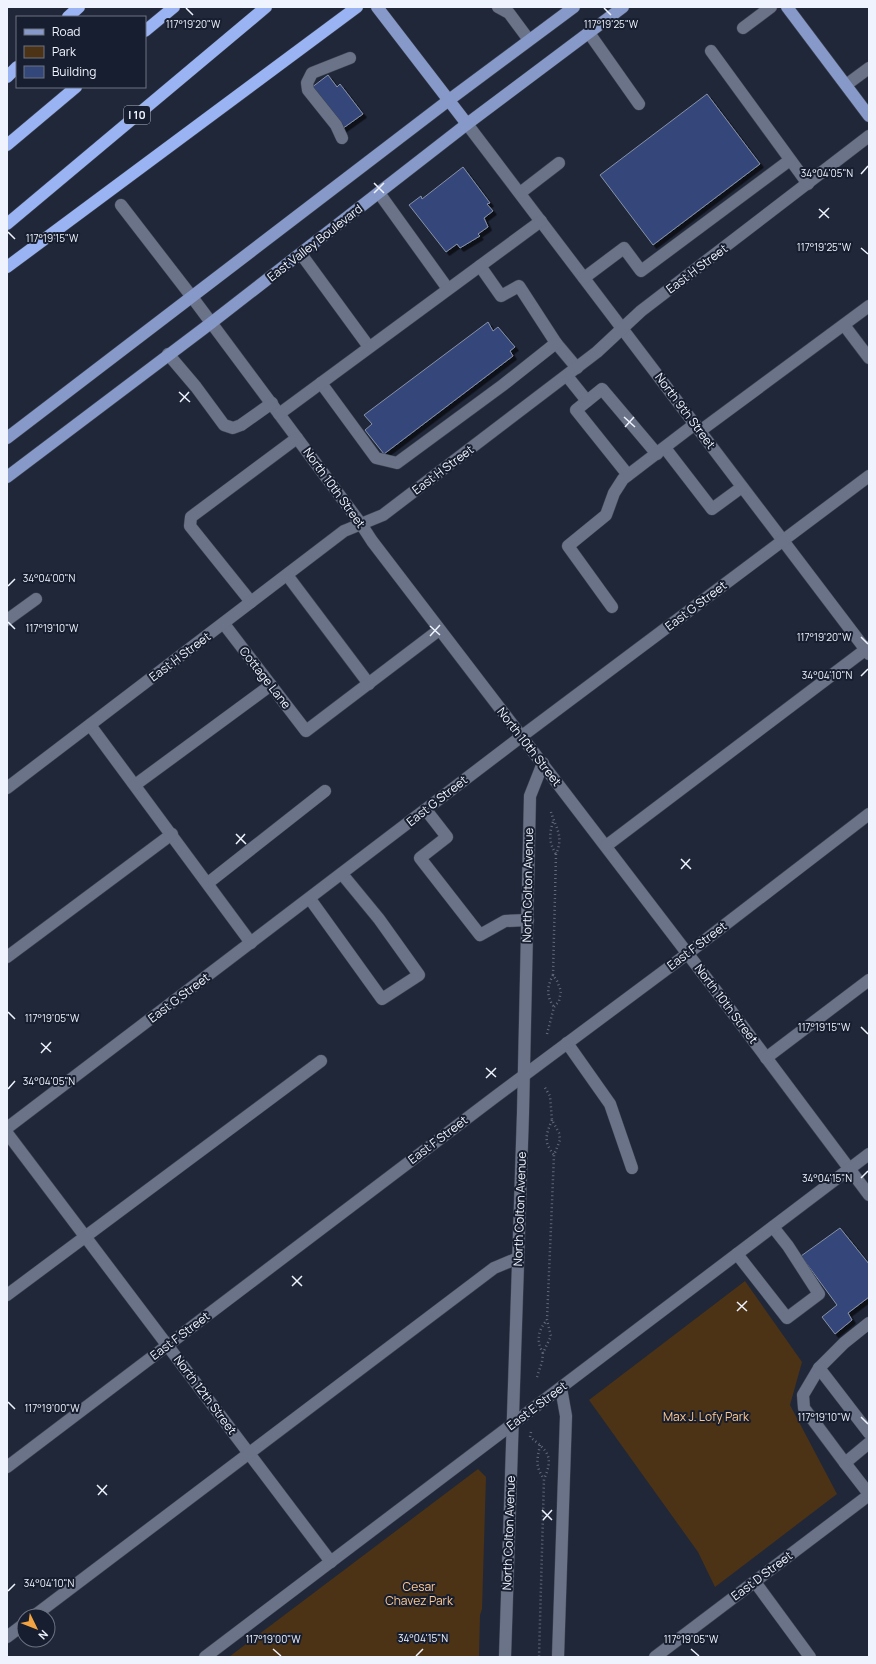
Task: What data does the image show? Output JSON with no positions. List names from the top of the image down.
{
  "streets": {
    "highway": ["I 10"],
    "main road": ["East Valley Boulevard"],
    "street": [
      "East H Street",
      "North 9th Street",
      "North 10th Street",
      "East G Street",
      "Cottage Lane",
      "North Colton Avenue",
      "East F Street",
      "North 12th Street",
      "East E Street",
      "East D Street"
    ]
  },
  "crossings": [
    ["East Valley Boulevard", "North 9th Street"],
    ["East Valley Boulevard", "North 10th Street"],
    ["East H Street", "North 9th Street"],
    ["East H Street", "North 10th Street"],
    ["East H Street", "Cottage Lane"],
    ["North 9th Street", "East G Street"],
    ["North 10th Street", "East G Street"],
    ["North 10th Street", "North Colton Avenue"],
    ["North 10th Street", "East F Street"],
    ["North 10th Street", "East E Street"],
    ["North Colton Avenue", "East F Street"],
    ["North Colton Avenue", "East E Street"],
    ["East F Street", "North 12th Street"],
    ["North 12th Street", "East E Street"]
  ],
  "parks": ["Max J. Lofy Park", "Cesar Chavez Park"],
  "legend": ["Road", "Park", "Building"],
  "north": "bottom right",
  "coordinates": [
    "117°19'25\"W",
    "117°19'20\"W",
    "34°04'05\"N",
    "117°19'15\"W",
    "34°04'00\"N",
    "117°19'10\"W",
    "34°04'10\"N",
    "117°19'05\"W",
    "34°04'15\"N",
    "117°19'00\"W"
  ]
}
